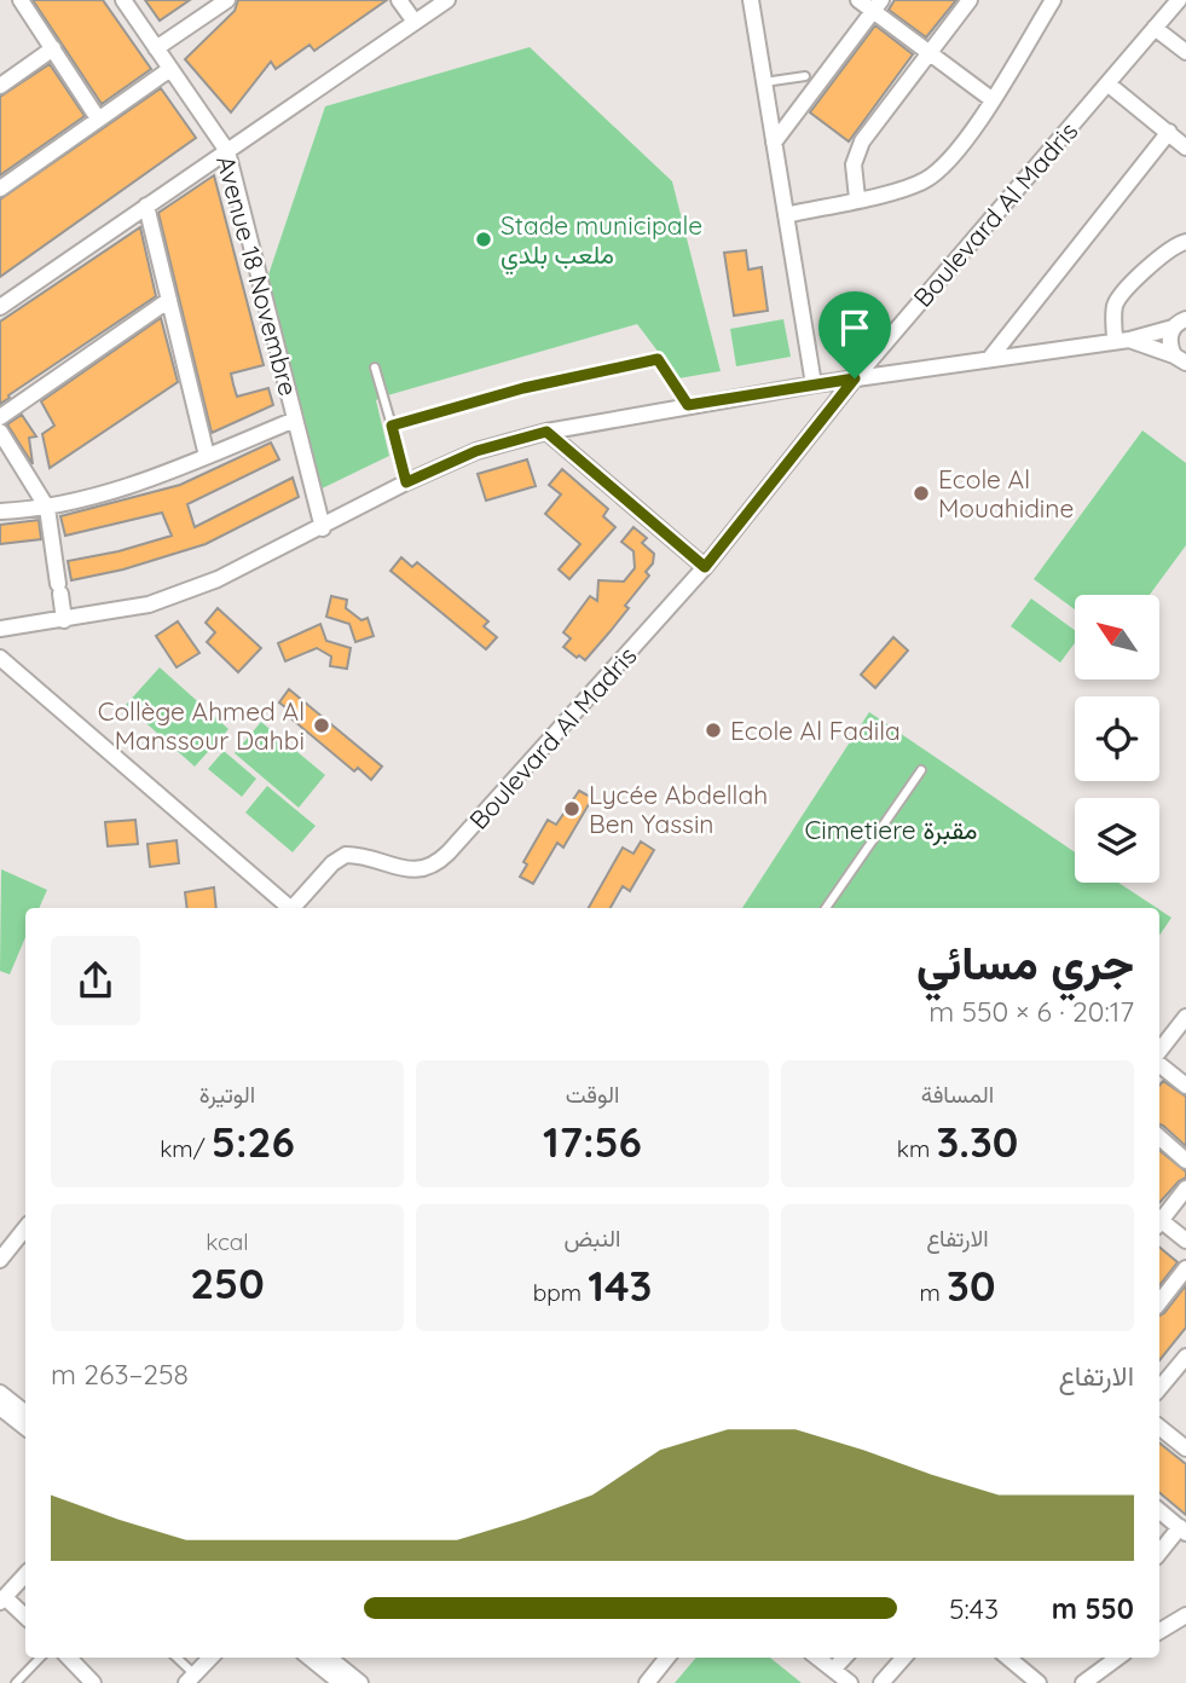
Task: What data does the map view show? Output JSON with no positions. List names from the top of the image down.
{
  "streets": {
    "street": ["Boulevard Al Madris", "Avenue 18 Novembre"]
  },
  "parks": ["Cimetiere مقبرة"],
  "places": [
    "Stade municipale ملعب بلدي",
    "Ecole Al Mouahidine",
    "Collège Ahmed Al Manssour Dahbi",
    "Ecole Al Fadila",
    "Lycée Abdellah Ben Yassin"
  ],
  "north": "top left",
  "page": {
    "heading": ["جري مسائي", "20:17 · 6 × 550 m"],
    "stats": [
      ["المسافة", "3.30 km"],
      ["الوقت", "17:56"],
      ["الوتيرة", "5:26 /km"],
      ["الارتفاع", "30 m"],
      ["النبض", "143 bpm"],
      ["kcal", "250"]
    ],
    "chart": ["الارتفاع", "258–263 m"],
    "list": [
      {
        "name": "550 m",
        "note": "5:43"
      }
    ]
  }
}
